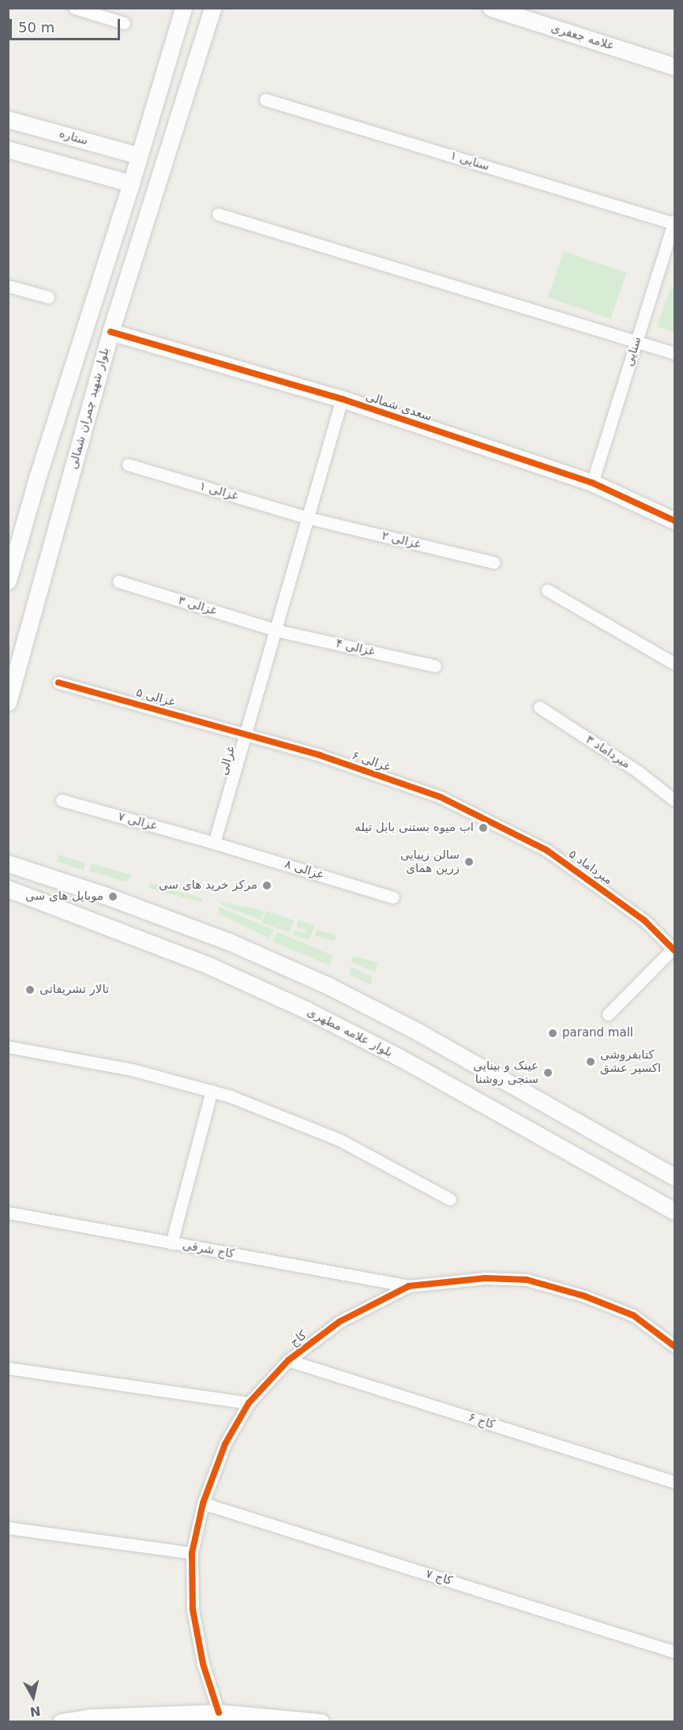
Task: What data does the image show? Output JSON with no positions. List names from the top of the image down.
{
  "streets": {
    "main road": [
      "علامه جعفری",
      "ستاره",
      "سعدی شمالی",
      "بلوار شهید چمران شمالی",
      "بلوار علامه مطهری"
    ],
    "street": [
      "سنایی ۱",
      "سنایی",
      "غزالی ۱",
      "غزالی ۲",
      "غزالی ۳",
      "غزالی ۴",
      "غزالی ۵",
      "میرداماد ۳",
      "غزالی",
      "غزالی ۶",
      "غزالی ۷",
      "میرداماد ۵",
      "غزالی ۸",
      "کاج شرقی",
      "کاج",
      "کاج ۶",
      "کاج ۷"
    ]
  },
  "crossings": [
    ["سنایی ۱", "سنایی"],
    ["سنایی", "سعدی شمالی"],
    ["سعدی شمالی", "بلوار شهید چمران شمالی"],
    ["سعدی شمالی", "غزالی"],
    ["غزالی ۱", "غزالی ۲"],
    ["غزالی ۱", "غزالی"],
    ["غزالی ۲", "غزالی"],
    ["غزالی ۳", "غزالی ۴"],
    ["غزالی ۳", "غزالی"],
    ["غزالی ۴", "غزالی"],
    ["غزالی ۵", "غزالی"],
    ["غزالی ۵", "غزالی ۶"],
    ["غزالی", "غزالی ۶"],
    ["غزالی", "غزالی ۷"],
    ["غزالی", "غزالی ۸"],
    ["غزالی ۶", "میرداماد ۵"],
    ["غزالی ۷", "غزالی ۸"],
    ["کاج شرقی", "کاج"],
    ["کاج", "کاج ۶"],
    ["کاج", "کاج ۷"]
  ],
  "places": [
    "اب میوه بستنی بابل تیله",
    "سالن زیبایی زرین همای",
    "مرکز خرید های سی",
    "موبایل های سی",
    "تالار تشریفاتی",
    "parand mall",
    "کتابفروشی اکسیر عشق",
    "عینک و بینایی سنجی روشنا"
  ],
  "scale_bar": "50 m",
  "north": "bottom"
}
